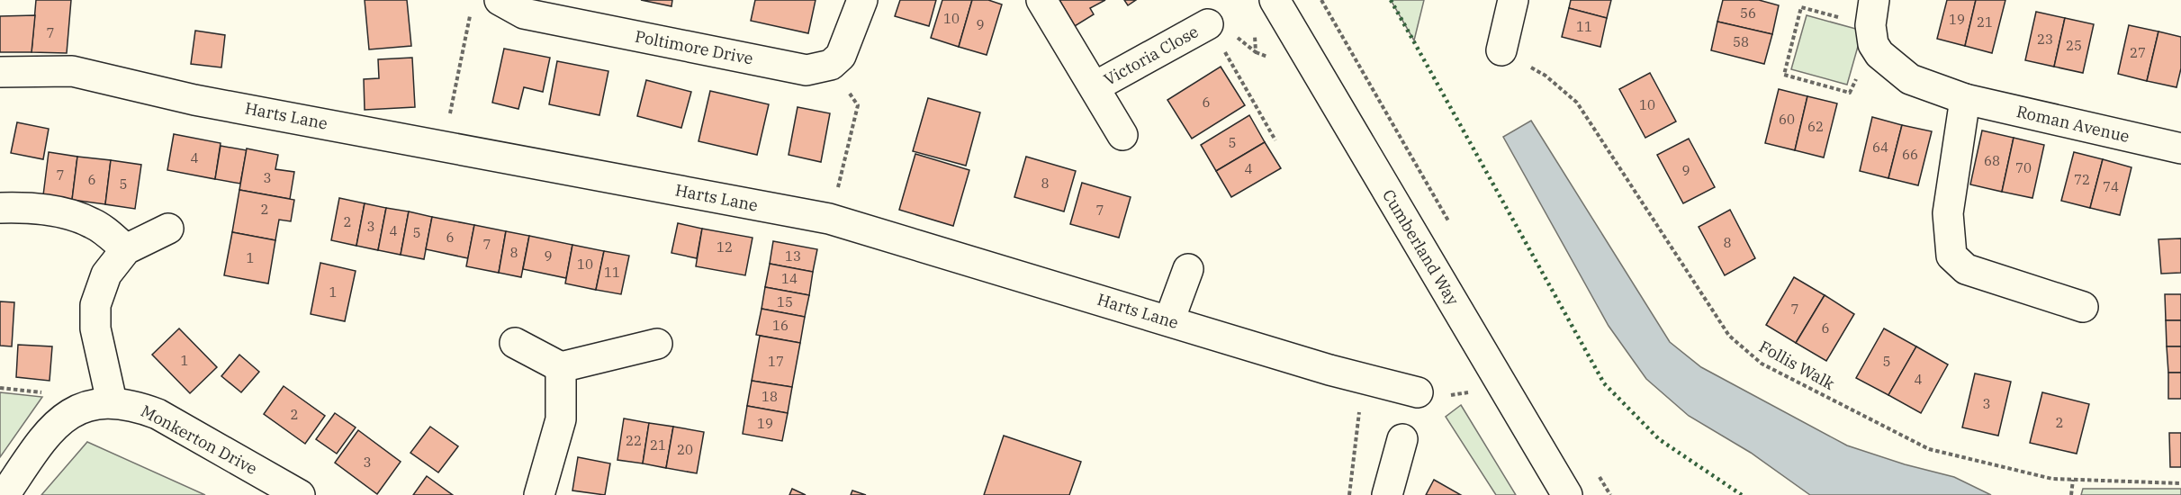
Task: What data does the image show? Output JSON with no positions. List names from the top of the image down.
{
  "streets": {
    "street": [
      "Poltimore Drive",
      "Victoria Close",
      "Harts Lane",
      "Roman Avenue",
      "Cumberland Way",
      "Monkerton Drive"
    ],
    "path": ["Follis Walk"]
  },
  "house_numbers": [
    "56",
    "10",
    "19",
    "21",
    "9",
    "11",
    "7",
    "23",
    "58",
    "25",
    "27",
    "6",
    "10",
    "60",
    "62",
    "5",
    "64",
    "66",
    "4",
    "68",
    "70",
    "4",
    "9",
    "7",
    "3",
    "6",
    "72",
    "8",
    "5",
    "74",
    "2",
    "7",
    "2",
    "3",
    "4",
    "5",
    "6",
    "8",
    "7",
    "12",
    "8",
    "9",
    "13",
    "1",
    "10",
    "11",
    "14",
    "1",
    "15",
    "7",
    "16",
    "6",
    "1",
    "17",
    "5",
    "4",
    "18",
    "3",
    "2",
    "2",
    "19",
    "22",
    "21",
    "20",
    "3"
  ]
}
